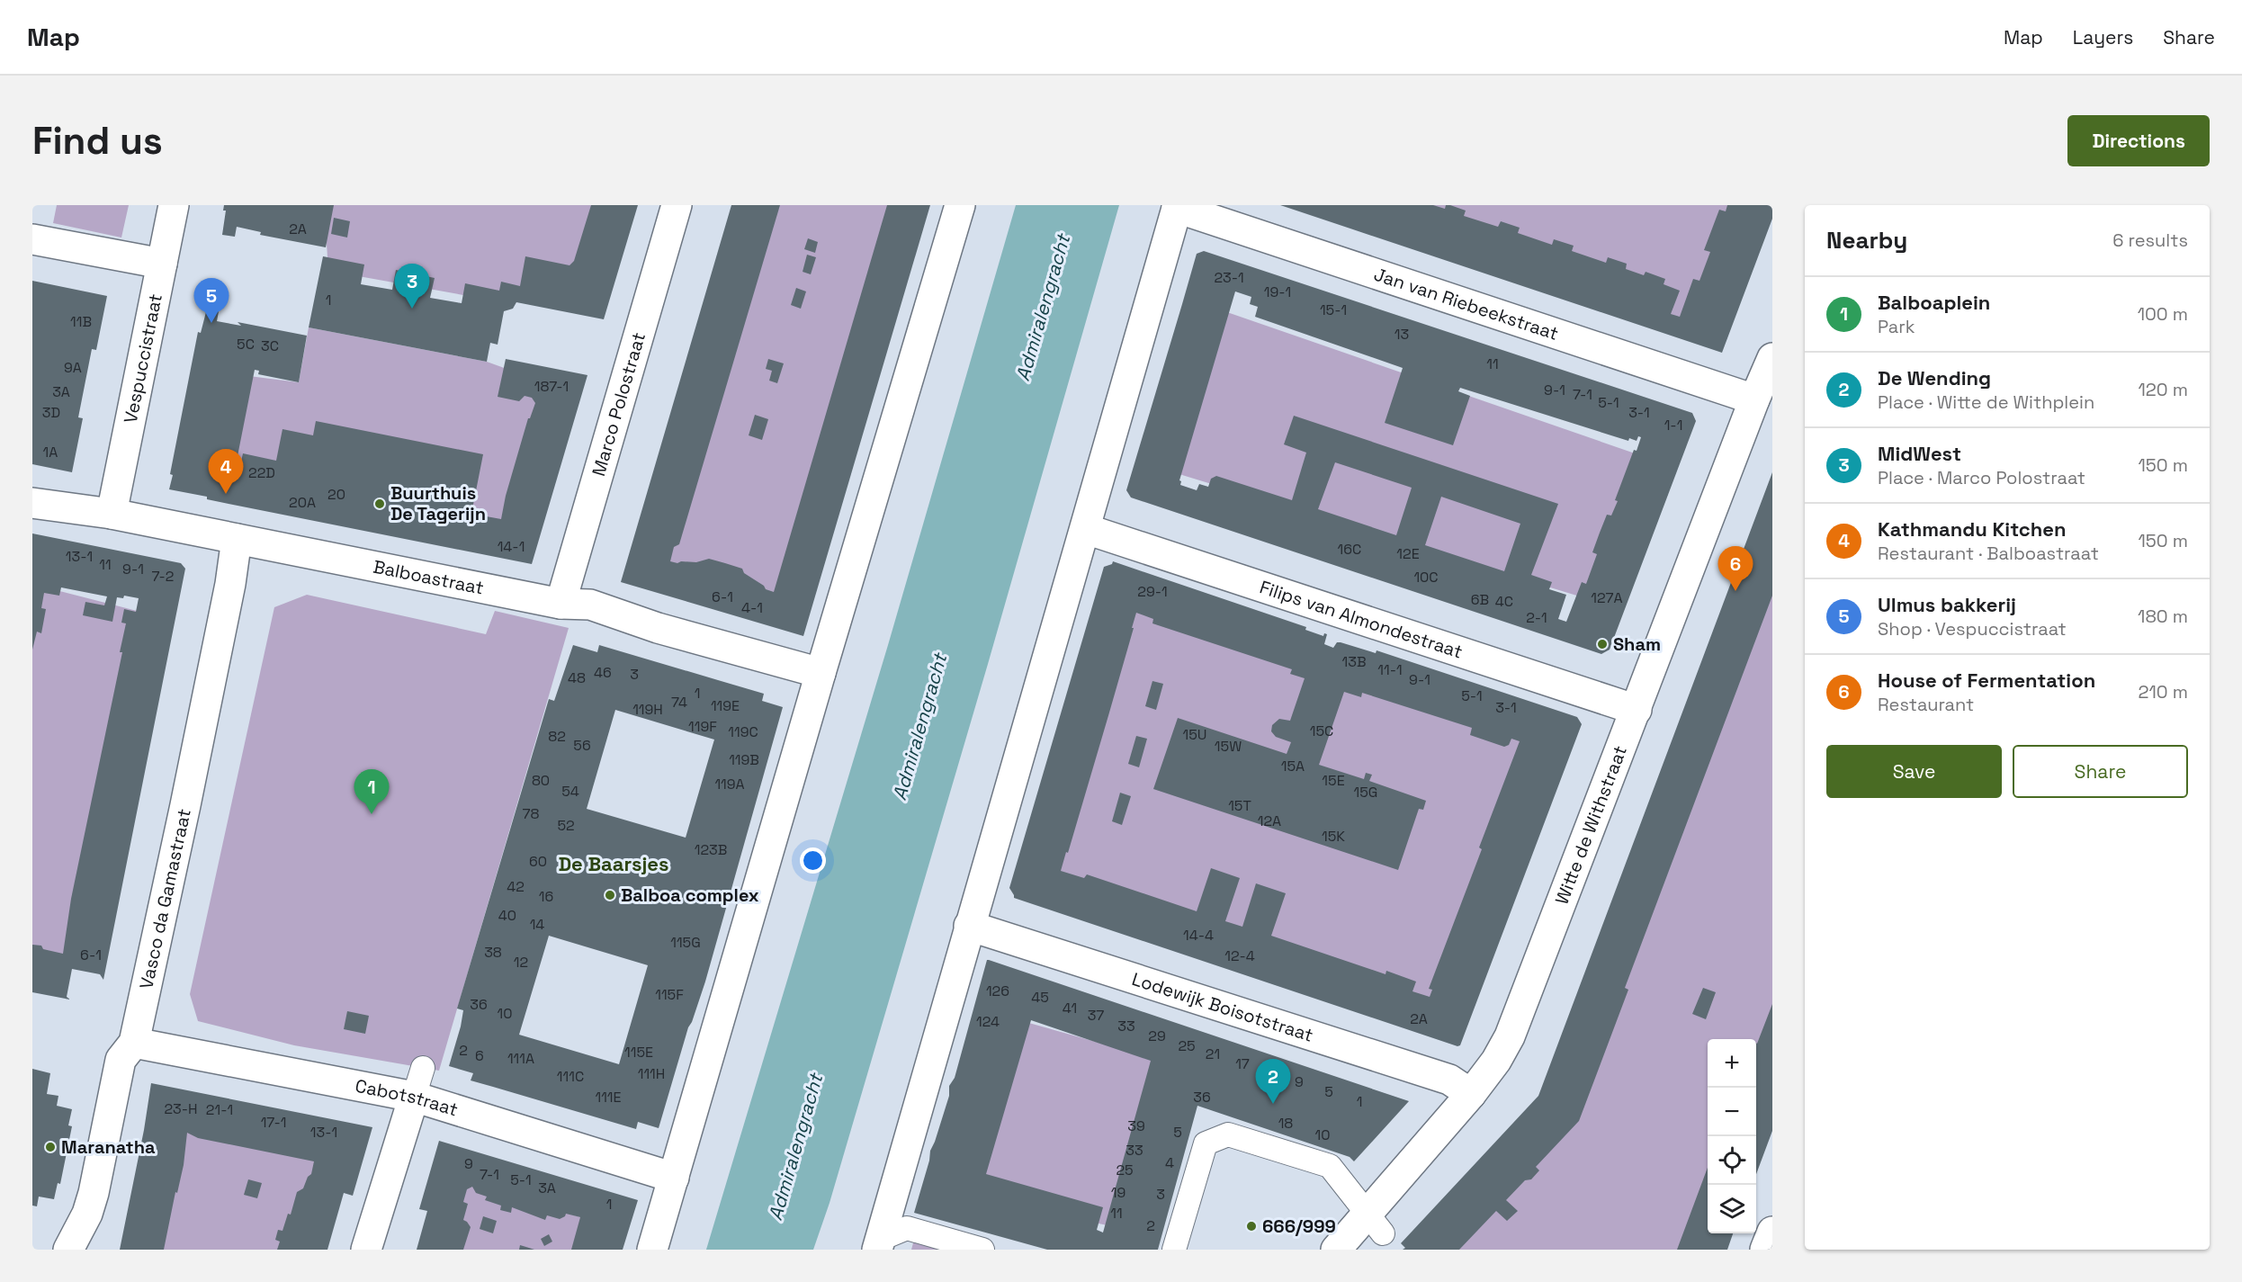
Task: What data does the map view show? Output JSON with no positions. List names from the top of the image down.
{
  "streets": {
    "street": [
      "Jan van Riebeekstraat",
      "Vespuccistraat",
      "Marco Polostraat",
      "Balboastraat",
      "Filips van Almondestraat",
      "Witte de Withstraat",
      "Vasco da Gamastraat",
      "Lodewijk Boisotstraat",
      "Cabotstraat"
    ]
  },
  "crossings": [
    ["Jan van Riebeekstraat", "Witte de Withstraat"],
    ["Vespuccistraat", "Balboastraat"],
    ["Marco Polostraat", "Balboastraat"],
    ["Balboastraat", "Vasco da Gamastraat"],
    ["Filips van Almondestraat", "Witte de Withstraat"],
    ["Witte de Withstraat", "Lodewijk Boisotstraat"],
    ["Vasco da Gamastraat", "Cabotstraat"]
  ],
  "districts": ["De Baarsjes"],
  "water": ["Admiralengracht"],
  "places": [
    "Buurthuis De Tagerijn",
    "Sham",
    "Balboa complex",
    "Maranatha",
    "666/999"
  ],
  "house_numbers": [
    "2A",
    "23-1",
    "19-1",
    "1",
    "15-1",
    "11B",
    "13",
    "5C",
    "3C",
    "11",
    "9A",
    "187-1",
    "9-1",
    "3A",
    "7-1",
    "5-1",
    "3D",
    "3-1",
    "1-1",
    "1A",
    "22D",
    "20",
    "20A",
    "14-1",
    "16C",
    "12E",
    "13-1",
    "11",
    "9-1",
    "7-2",
    "10C",
    "29-1",
    "6-1",
    "127A",
    "6B",
    "4C",
    "4-1",
    "2-1",
    "13B",
    "11-1",
    "46",
    "3",
    "48",
    "9-1",
    "1",
    "5-1",
    "74",
    "119E",
    "3-1",
    "119H",
    "119F",
    "15C",
    "119C",
    "15U",
    "82",
    "56",
    "15W",
    "119B",
    "15A",
    "80",
    "15E",
    "119A",
    "54",
    "15G",
    "15T",
    "78",
    "12A",
    "52",
    "15K",
    "123B",
    "60",
    "42",
    "16",
    "40",
    "14",
    "14-4",
    "115G",
    "38",
    "6-1",
    "12-4",
    "12",
    "126",
    "115F",
    "45",
    "36",
    "41",
    "10",
    "37",
    "2A",
    "124",
    "33",
    "29",
    "25",
    "2",
    "115E",
    "21",
    "6",
    "111A",
    "17",
    "111H",
    "111C",
    "9",
    "5",
    "111E",
    "36",
    "1",
    "23-H",
    "21-1",
    "17-1",
    "18",
    "39",
    "13-1",
    "5",
    "10",
    "33",
    "4",
    "9",
    "25",
    "7-1",
    "5-1",
    "3A",
    "19",
    "3",
    "1",
    "11",
    "2"
  ],
  "page": {
    "header": "Map",
    "nav": ["Map", "Layers", "Share"],
    "buttons": [
      "Directions",
      ["Save", "Share"]
    ],
    "title": "Find us",
    "heading": ["Nearby", "6 results"],
    "pins": [
      "3",
      "5",
      "4",
      "6",
      "1",
      "2"
    ],
    "list": [
      {
        "mark": "1",
        "name": "Balboaplein",
        "note": "Park",
        "value": "100 m"
      },
      {
        "mark": "2",
        "name": "De Wending",
        "note": "Place · Witte de Withplein",
        "value": "120 m"
      },
      {
        "mark": "3",
        "name": "MidWest",
        "note": "Place · Marco Polostraat",
        "value": "150 m"
      },
      {
        "mark": "4",
        "name": "Kathmandu Kitchen",
        "note": "Restaurant · Balboastraat",
        "value": "150 m"
      },
      {
        "mark": "5",
        "name": "Ulmus bakkerij",
        "note": "Shop · Vespuccistraat",
        "value": "180 m"
      },
      {
        "mark": "6",
        "name": "House of Fermentation",
        "note": "Restaurant",
        "value": "210 m"
      }
    ],
    "map_buttons": ["+", "−"]
  }
}
